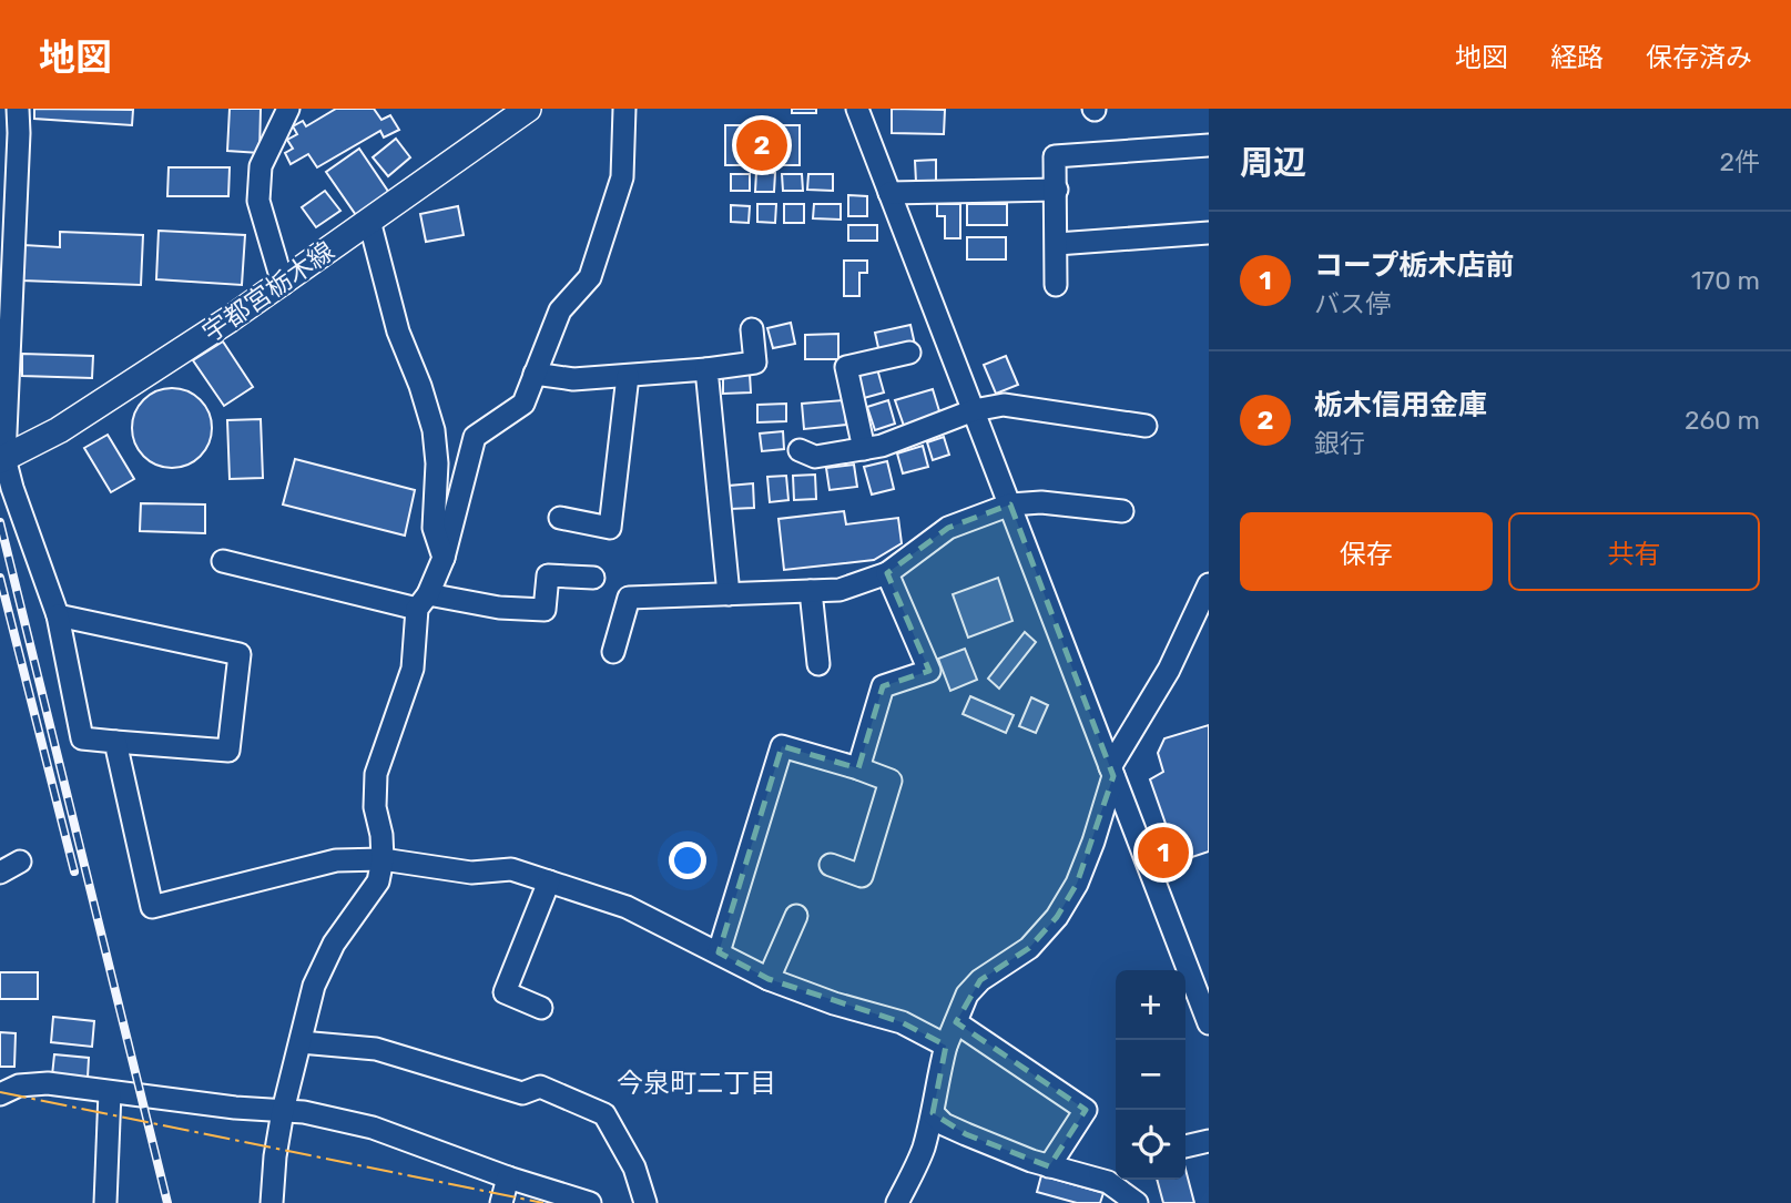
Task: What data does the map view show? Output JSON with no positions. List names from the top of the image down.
{
  "streets": {
    "main road": ["宇都宮栃木線"]
  },
  "districts": ["今泉町二丁目"],
  "page": {
    "header": "地図",
    "nav": ["地図", "経路", "保存済み"],
    "heading": ["周辺", "2件"],
    "pins": ["2", "1"],
    "list": [
      {
        "mark": "1",
        "name": "コープ栃木店前",
        "note": "バス停",
        "value": "170 m"
      },
      {
        "mark": "2",
        "name": "栃木信用金庫",
        "note": "銀行",
        "value": "260 m"
      }
    ],
    "buttons": ["保存", "共有"],
    "map_buttons": ["+", "−"]
  }
}
